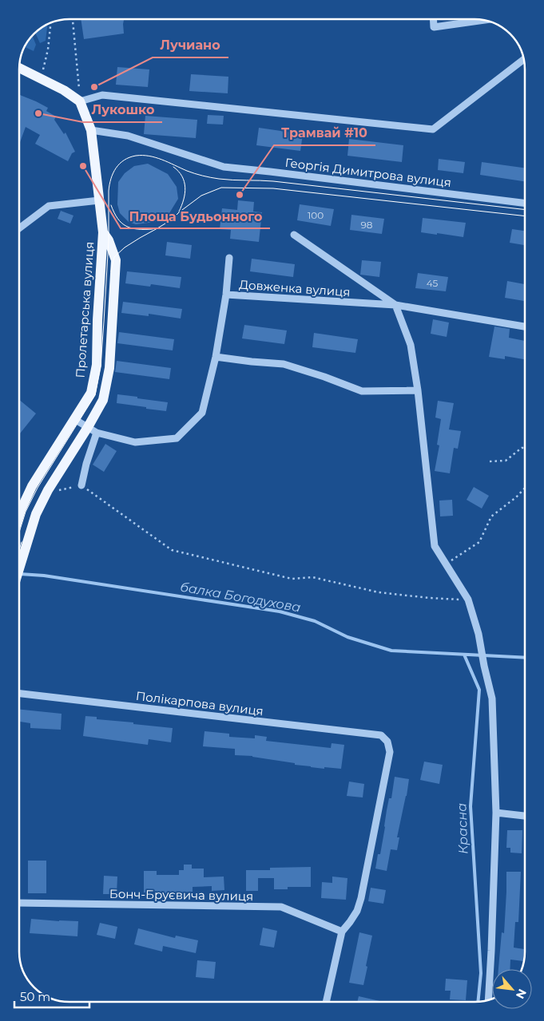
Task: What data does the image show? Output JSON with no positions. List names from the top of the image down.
{
  "streets": {
    "main road": ["Пролетарська вулиця"],
    "street": [
      "Георгія Димитрова вулиця",
      "Довженка вулиця",
      "Полікарпова вулиця",
      "Бонч-Бруєвича вулиця"
    ]
  },
  "crossings": [
    ["Довженка вулиця", "Пролетарська вулиця"],
    ["Полікарпова вулиця", "Бонч-Бруєвича вулиця"]
  ],
  "water": ["балка Богодухова", "Красна"],
  "places": [
    "Лучиано",
    "Лукошко",
    "Площа Будьонного",
    "Трамвай #10"
  ],
  "house_numbers": ["100", "98", "45"],
  "scale_bar": "50 m",
  "north": "bottom right"
}
